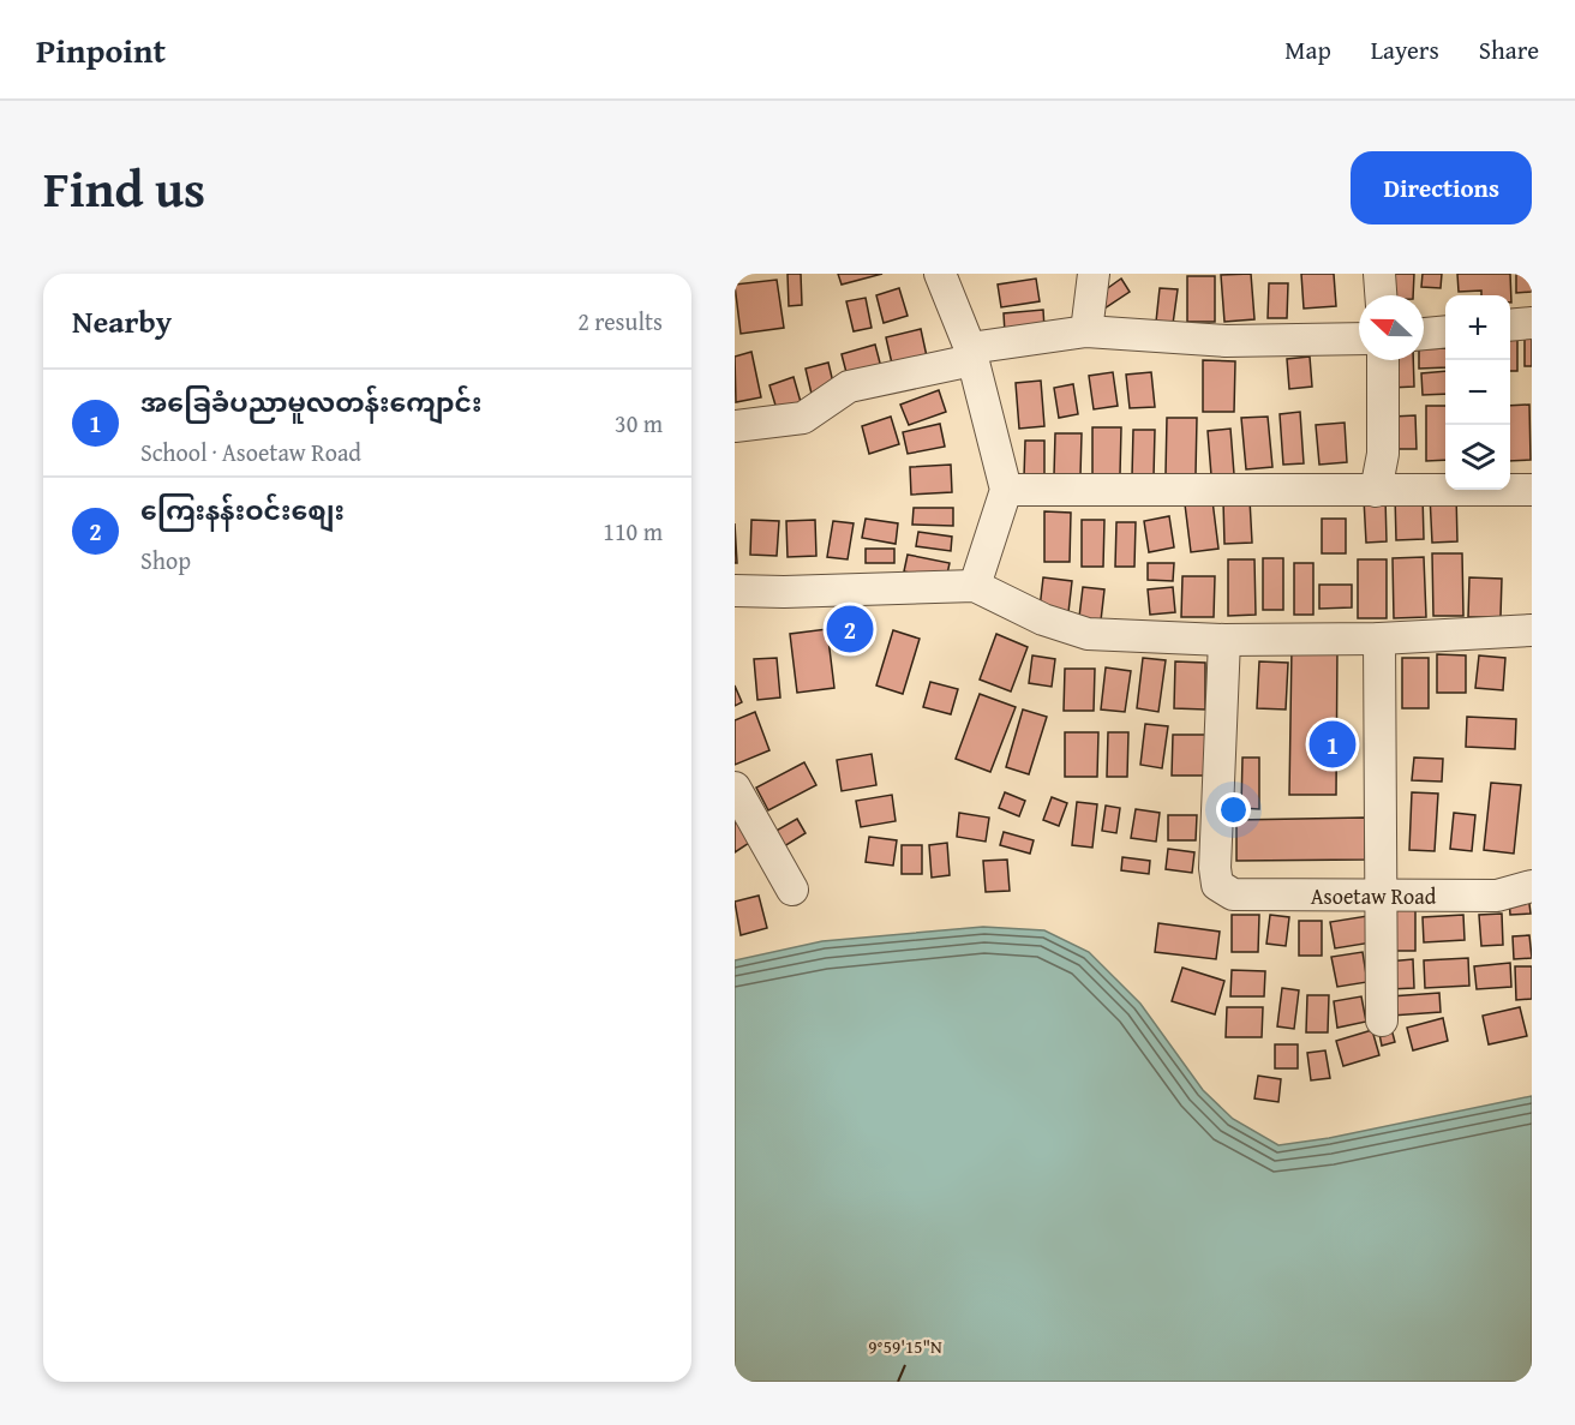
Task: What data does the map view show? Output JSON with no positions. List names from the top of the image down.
{
  "streets": {
    "street": ["Asoetaw Road"]
  },
  "north": "left",
  "page": {
    "header": "Pinpoint",
    "nav": ["Map", "Layers", "Share"],
    "title": "Find us",
    "buttons": "Directions",
    "heading": ["Nearby", "2 results"],
    "map_buttons": ["+", "−"],
    "list": [
      {
        "mark": "1",
        "name": "အခြေခံပညာမူလတန်းကျောင်း",
        "note": "School · Asoetaw Road",
        "value": "30 m"
      },
      {
        "mark": "2",
        "name": "ကြေးနန်းဝင်းစျေး",
        "note": "Shop",
        "value": "110 m"
      }
    ],
    "pins": ["2", "1"]
  },
  "coordinates": ["9°59'15\"N"]
}
